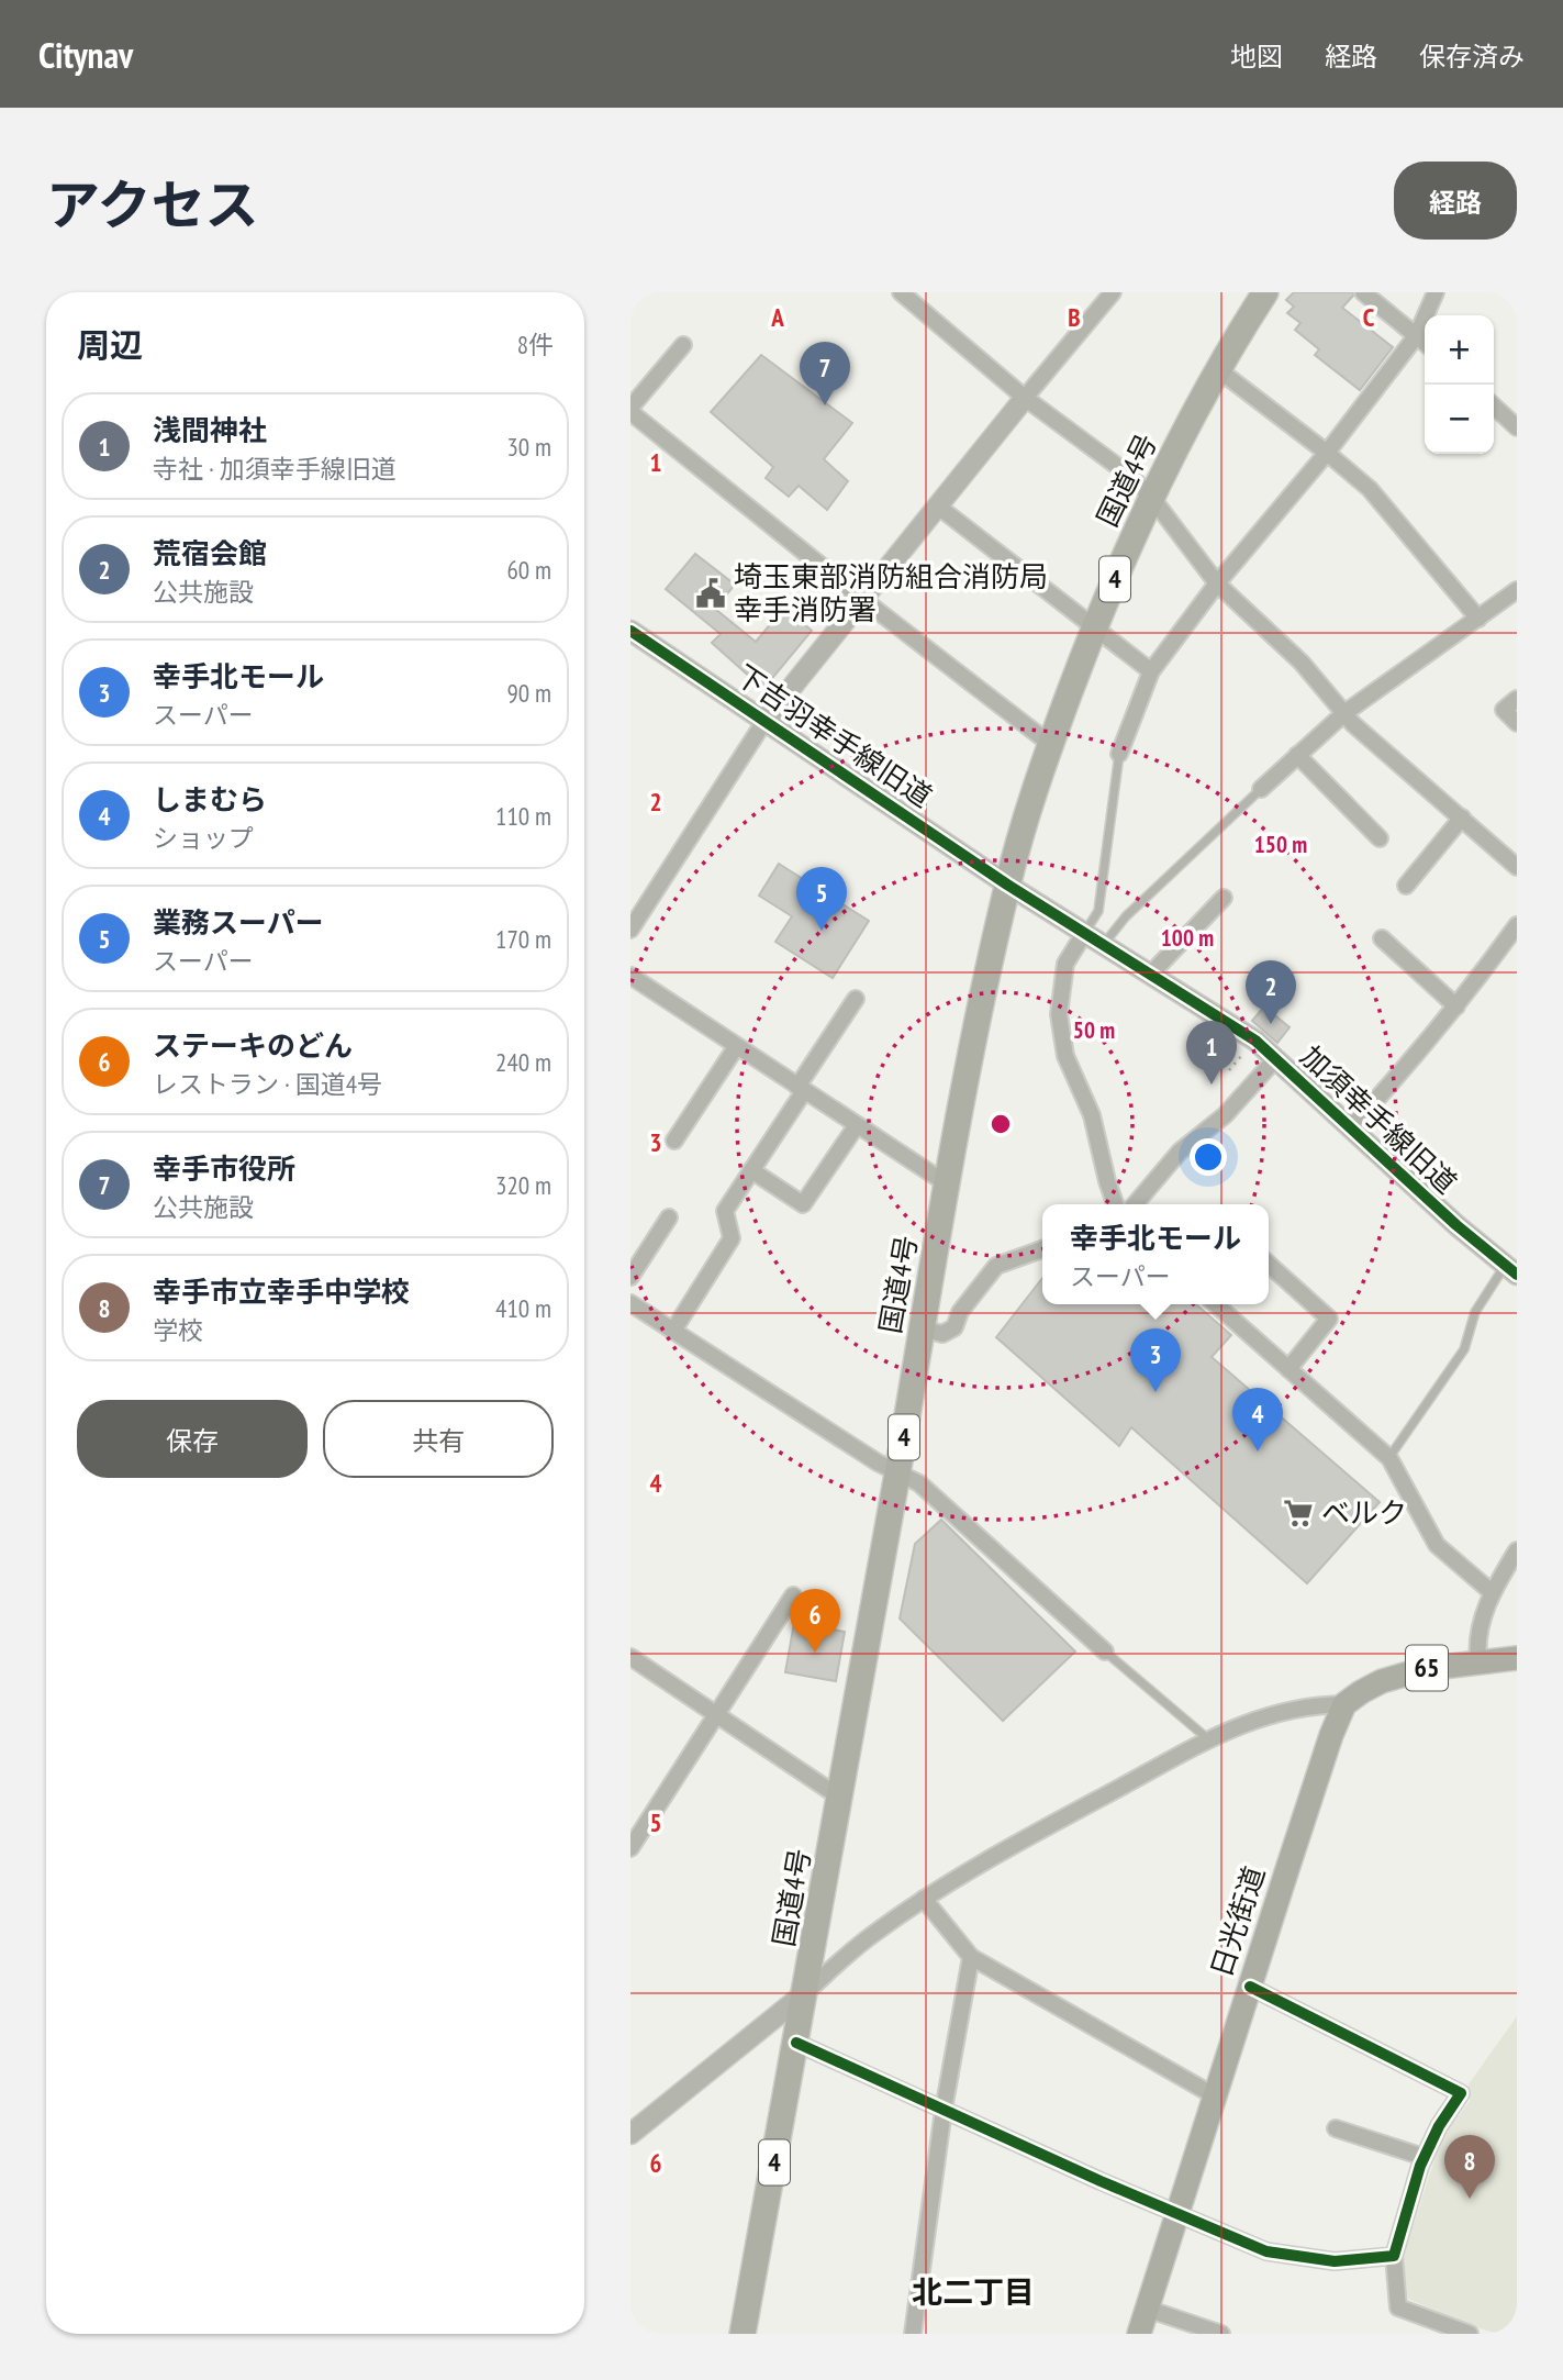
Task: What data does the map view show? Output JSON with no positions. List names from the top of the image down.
{
  "streets": {
    "highway": ["国道4号", "4"],
    "main road": ["65", "日光街道"],
    "street": ["下吉羽幸手線旧道", "加須幸手線旧道"]
  },
  "crossings": [
    ["国道4号", "下吉羽幸手線旧道"],
    ["国道4号", "加須幸手線旧道"],
    ["下吉羽幸手線旧道", "加須幸手線旧道"],
    ["65", "日光街道"]
  ],
  "districts": ["北二丁目"],
  "places": {
    "public building": ["埼玉東部消防組合消防局 幸手消防署"],
    "supermarket": ["ベルク"]
  },
  "page": {
    "header": "Citynav",
    "nav": ["地図", "経路", "保存済み"],
    "title": "アクセス",
    "buttons": [
      "経路",
      ["保存", "共有"]
    ],
    "heading": ["周辺", "8件"],
    "map_buttons": ["+", "−"],
    "pins": [
      "7",
      "5",
      "2",
      "1",
      "3",
      "4",
      "6",
      "8"
    ],
    "list": [
      {
        "mark": "1",
        "name": "浅間神社",
        "note": "寺社 · 加須幸手線旧道",
        "value": "30 m"
      },
      {
        "mark": "2",
        "name": "荒宿会館",
        "note": "公共施設",
        "value": "60 m"
      },
      {
        "mark": "3",
        "name": "幸手北モール",
        "note": "スーパー",
        "value": "90 m"
      },
      {
        "mark": "4",
        "name": "しまむら",
        "note": "ショップ",
        "value": "110 m"
      },
      {
        "mark": "5",
        "name": "業務スーパー",
        "note": "スーパー",
        "value": "170 m"
      },
      {
        "mark": "6",
        "name": "ステーキのどん",
        "note": "レストラン · 国道4号",
        "value": "240 m"
      },
      {
        "mark": "7",
        "name": "幸手市役所",
        "note": "公共施設",
        "value": "320 m"
      },
      {
        "mark": "8",
        "name": "幸手市立幸手中学校",
        "note": "学校",
        "value": "410 m"
      }
    ],
    "popup": ["幸手北モール", "スーパー"]
  },
  "grid": {
    "columns": ["A", "B", "C"],
    "rows": [
      "1",
      "2",
      "3",
      "4",
      "5",
      "6"
    ]
  },
  "rings": ["150 m", "100 m", "50 m"]
}
